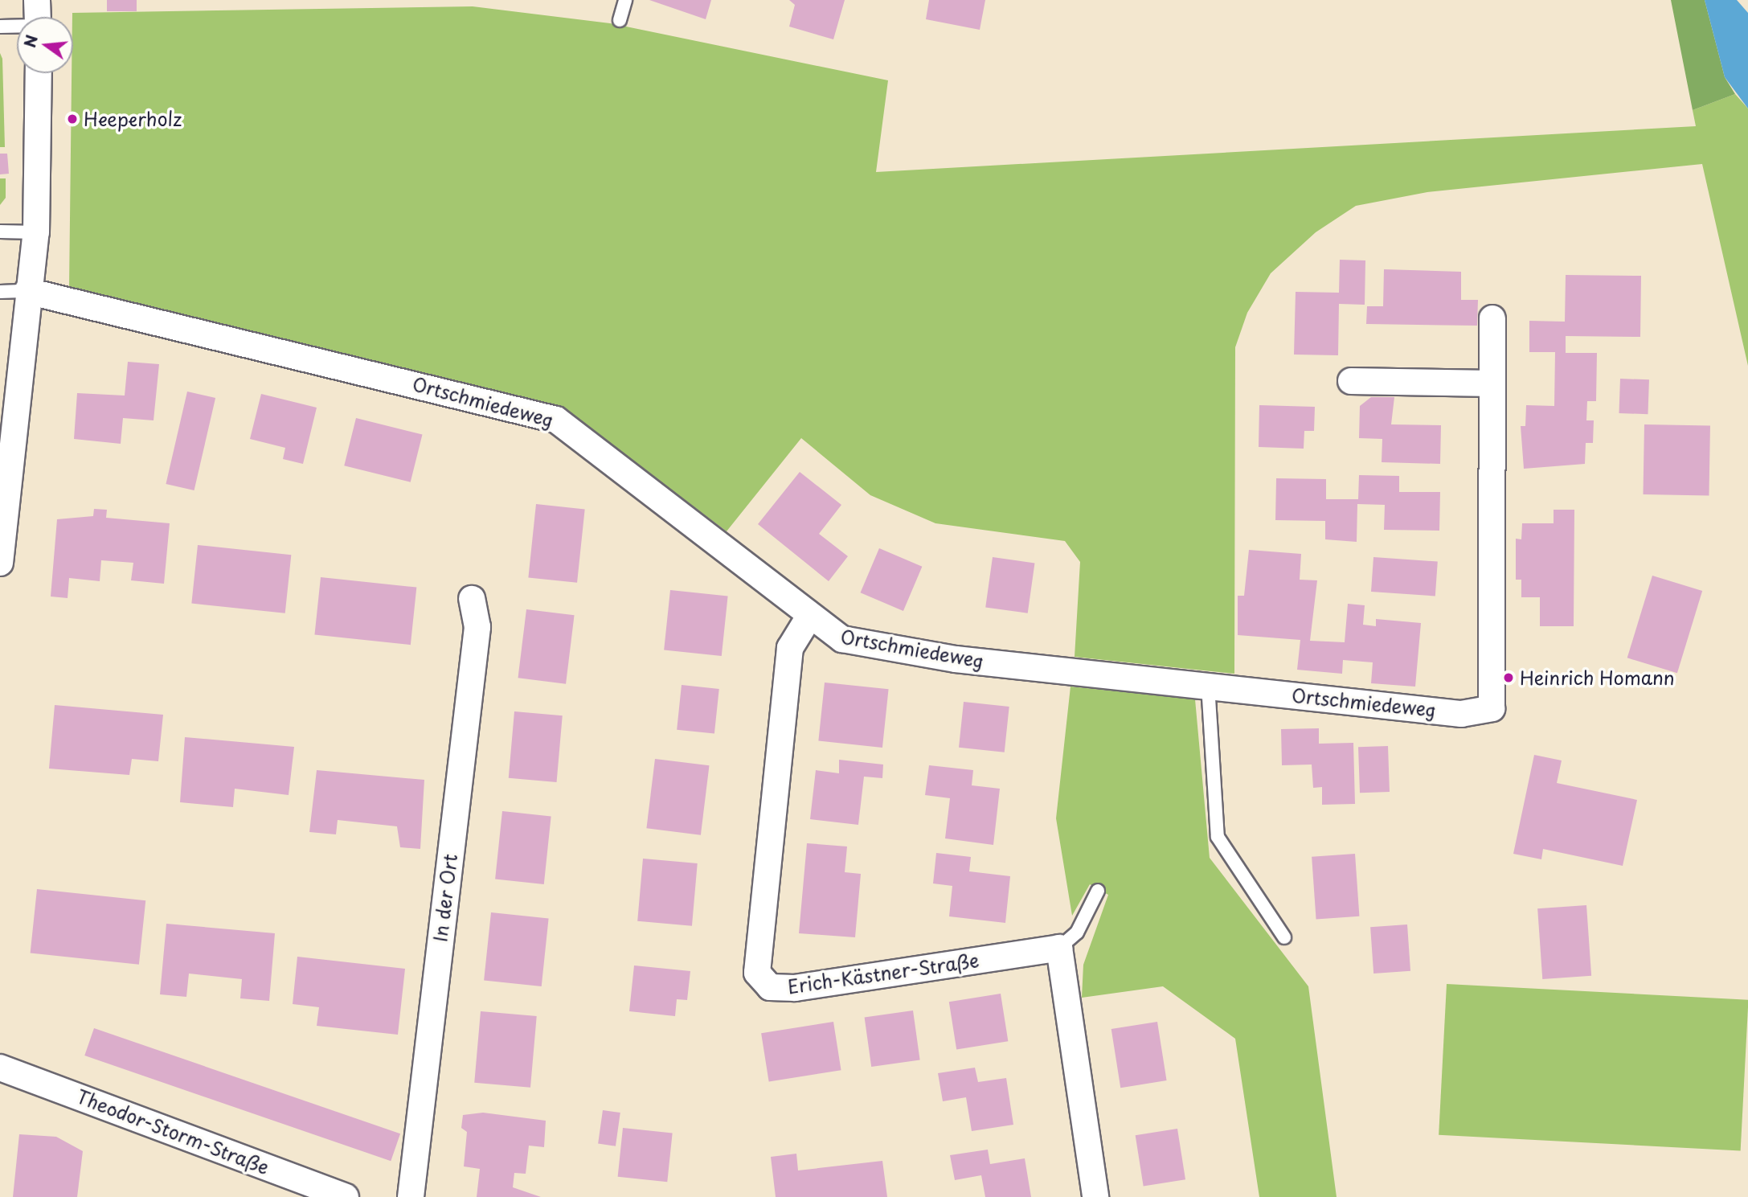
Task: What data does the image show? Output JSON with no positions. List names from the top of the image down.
{
  "streets": {
    "street": [
      "Ortschmiedeweg",
      "In der Ort",
      "Erich-Kästner-Straße",
      "Theodor-Storm-Straße"
    ]
  },
  "crossings": [
    ["Ortschmiedeweg", "Erich-Kästner-Straße"]
  ],
  "places": ["Heeperholz", "Heinrich Homann"],
  "north": "left"
}
